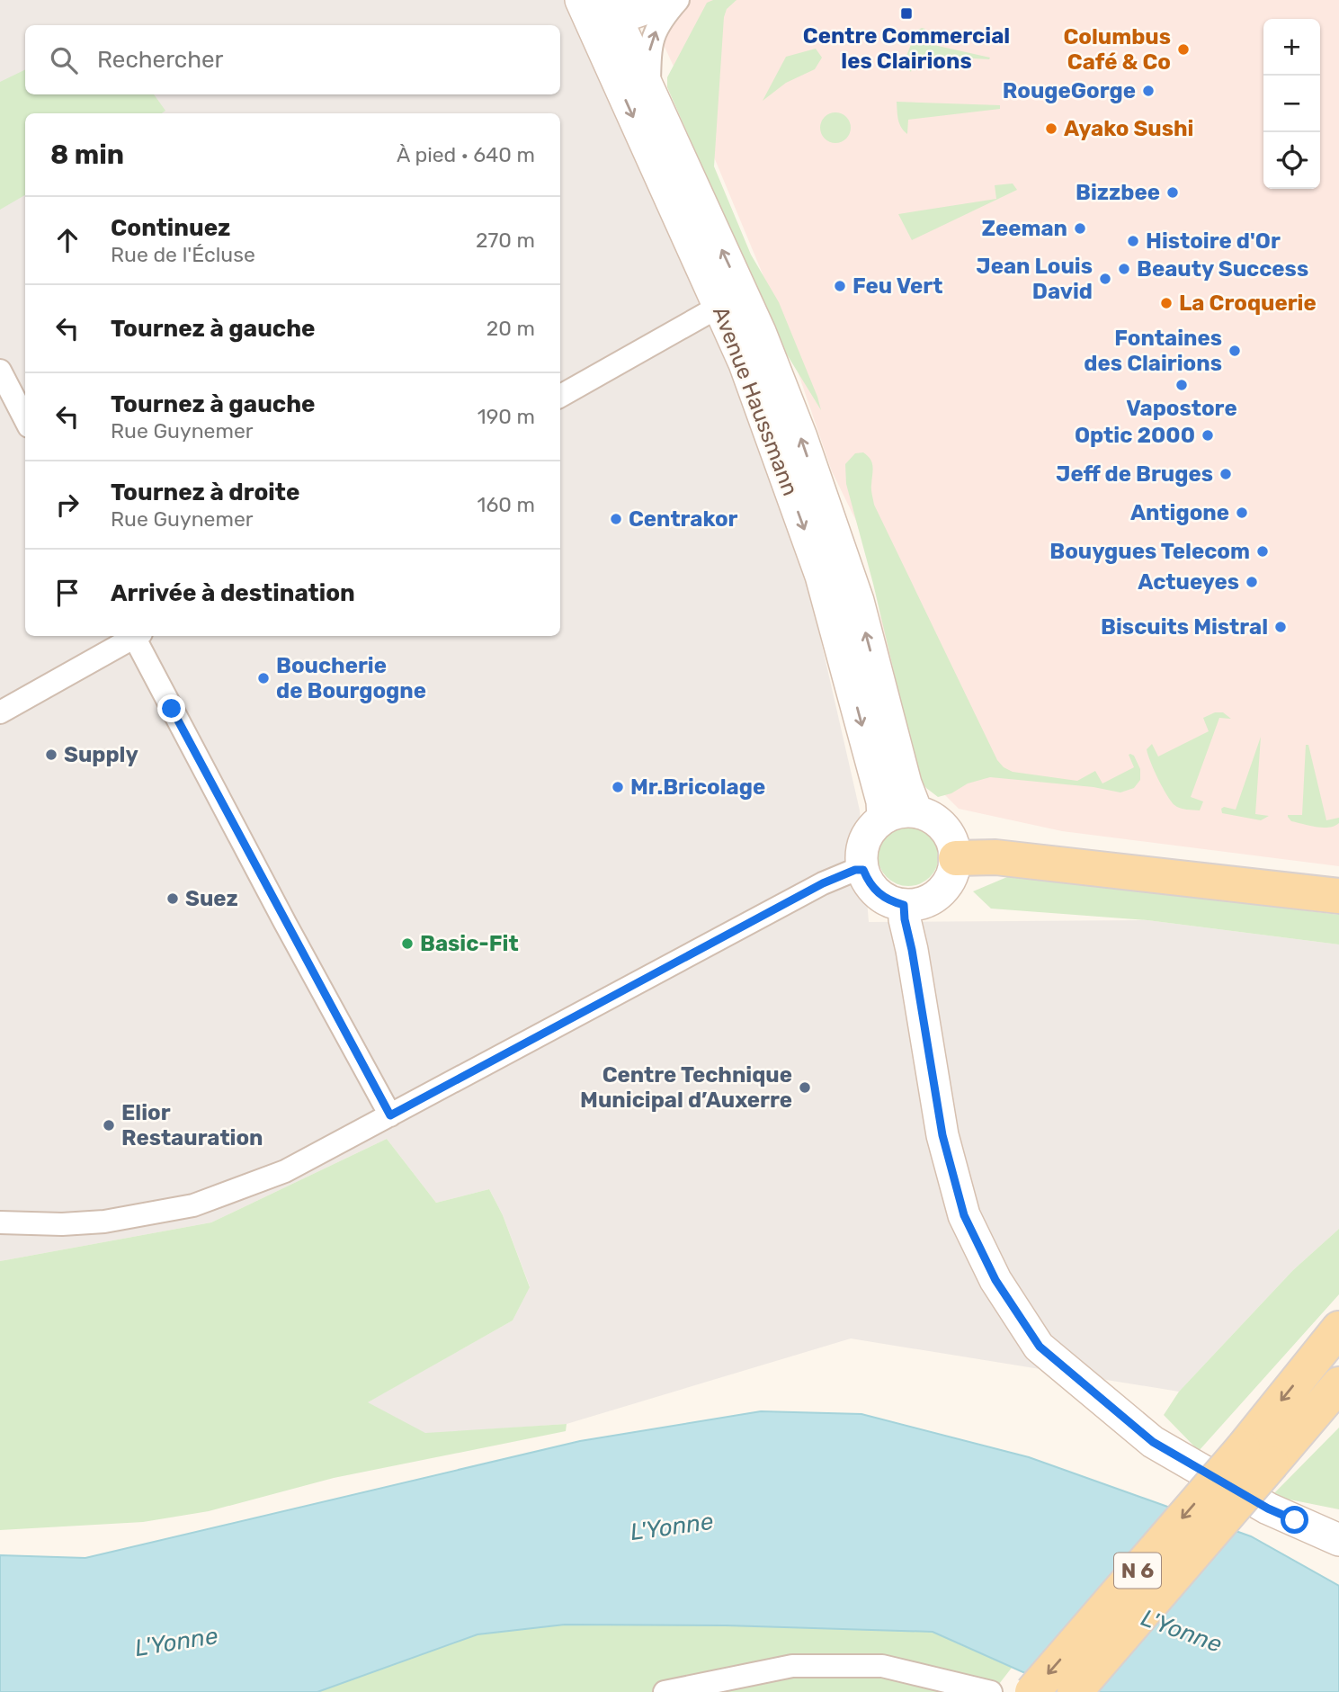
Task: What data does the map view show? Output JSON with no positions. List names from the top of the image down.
{
  "streets": {
    "main road": ["N 6"],
    "street": ["Avenue Haussmann"]
  },
  "water": ["L'Yonne"],
  "places": {
    "transit": ["Centre Commercial les Clairions"],
    "other": [
      "Columbus Café & Co",
      "RougeGorge",
      "Ayako Sushi",
      "Bizzbee",
      "Zeeman",
      "Histoire d'Or",
      "Beauty Success",
      "Jean Louis David",
      "Feu Vert",
      "La Croquerie",
      "Fontaines des Clairions",
      "Vapostore",
      "Optic 2000",
      "Jeff de Bruges",
      "Antigone",
      "Centrakor",
      "Bouygues Telecom",
      "Actueyes",
      "Biscuits Mistral",
      "Boucherie de Bourgogne",
      "Supply",
      "Mr.Bricolage",
      "Suez",
      "Basic-Fit",
      "Centre Technique Municipal d’Auxerre",
      "Elior Restauration"
    ]
  },
  "page": {
    "map_buttons": ["+", "−"],
    "search": "Rechercher",
    "heading": ["8 min", "À pied · 640 m"],
    "list": [
      ["Continuez", "Rue de l'Écluse", "270 m"],
      ["Tournez à gauche", "20 m"],
      ["Tournez à gauche", "Rue Guynemer", "190 m"],
      ["Tournez à droite", "Rue Guynemer", "160 m"],
      "Arrivée à destination"
    ]
  }
}
